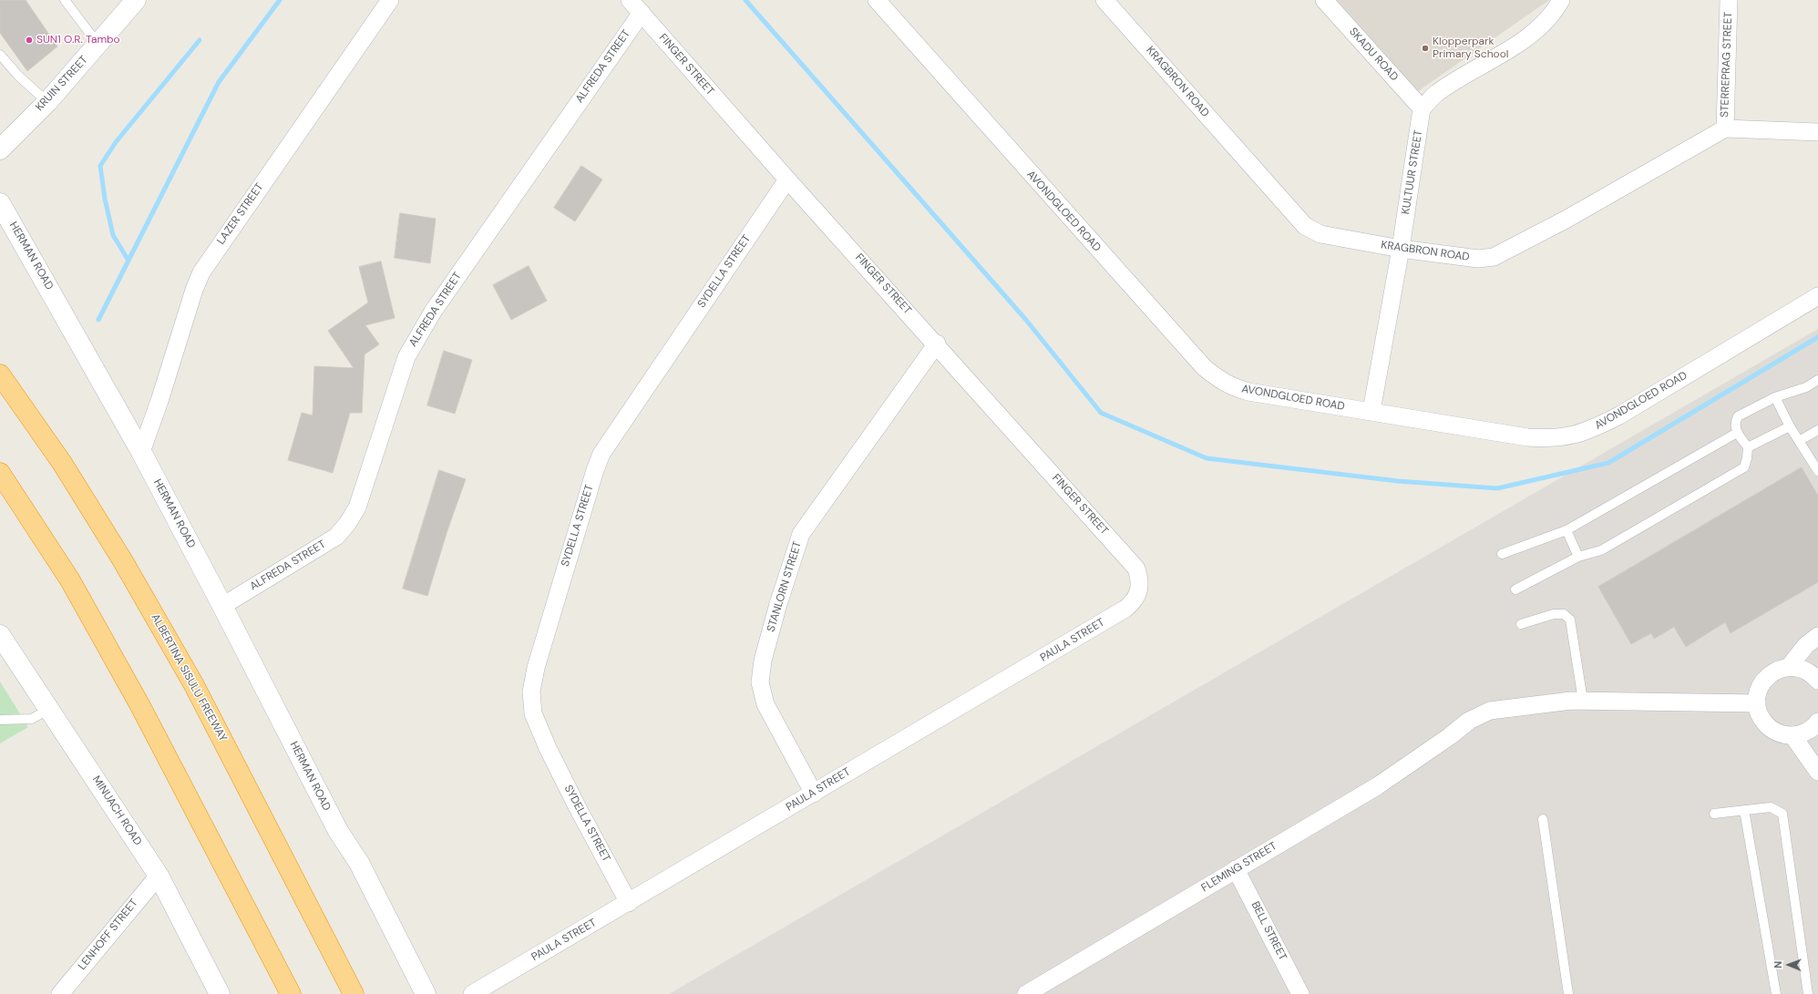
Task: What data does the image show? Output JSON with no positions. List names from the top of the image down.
{
  "streets": {
    "highway": ["ALBERTINA SISULU FREEWAY"],
    "main road": ["KRUIN STREET", "HERMAN ROAD", "MINUACH ROAD"],
    "street": [
      "SKADU ROAD",
      "FINGER STREET",
      "STERREPRAG STREET",
      "ALFREDA STREET",
      "KRAGBRON ROAD",
      "KULTUUR STREET",
      "AVONDGLOED ROAD",
      "LAZER STREET",
      "SYDELLA STREET",
      "STANLORN STREET",
      "PAULA STREET",
      "FLEMING STREET",
      "BELL STREET",
      "LENHOFF STREET"
    ]
  },
  "crossings": [
    ["SKADU ROAD", "KULTUUR STREET"],
    ["FINGER STREET", "ALFREDA STREET"],
    ["FINGER STREET", "SYDELLA STREET"],
    ["FINGER STREET", "STANLORN STREET"],
    ["FINGER STREET", "PAULA STREET"],
    ["STERREPRAG STREET", "KRAGBRON ROAD"],
    ["ALFREDA STREET", "HERMAN ROAD"],
    ["KRAGBRON ROAD", "KULTUUR STREET"],
    ["KULTUUR STREET", "AVONDGLOED ROAD"],
    ["LAZER STREET", "HERMAN ROAD"],
    ["SYDELLA STREET", "PAULA STREET"],
    ["STANLORN STREET", "PAULA STREET"],
    ["MINUACH ROAD", "LENHOFF STREET"],
    ["FLEMING STREET", "BELL STREET"]
  ],
  "places": ["SUN1 O.R. Tambo", "Klopperpark Primary School"],
  "north": "left"
}
